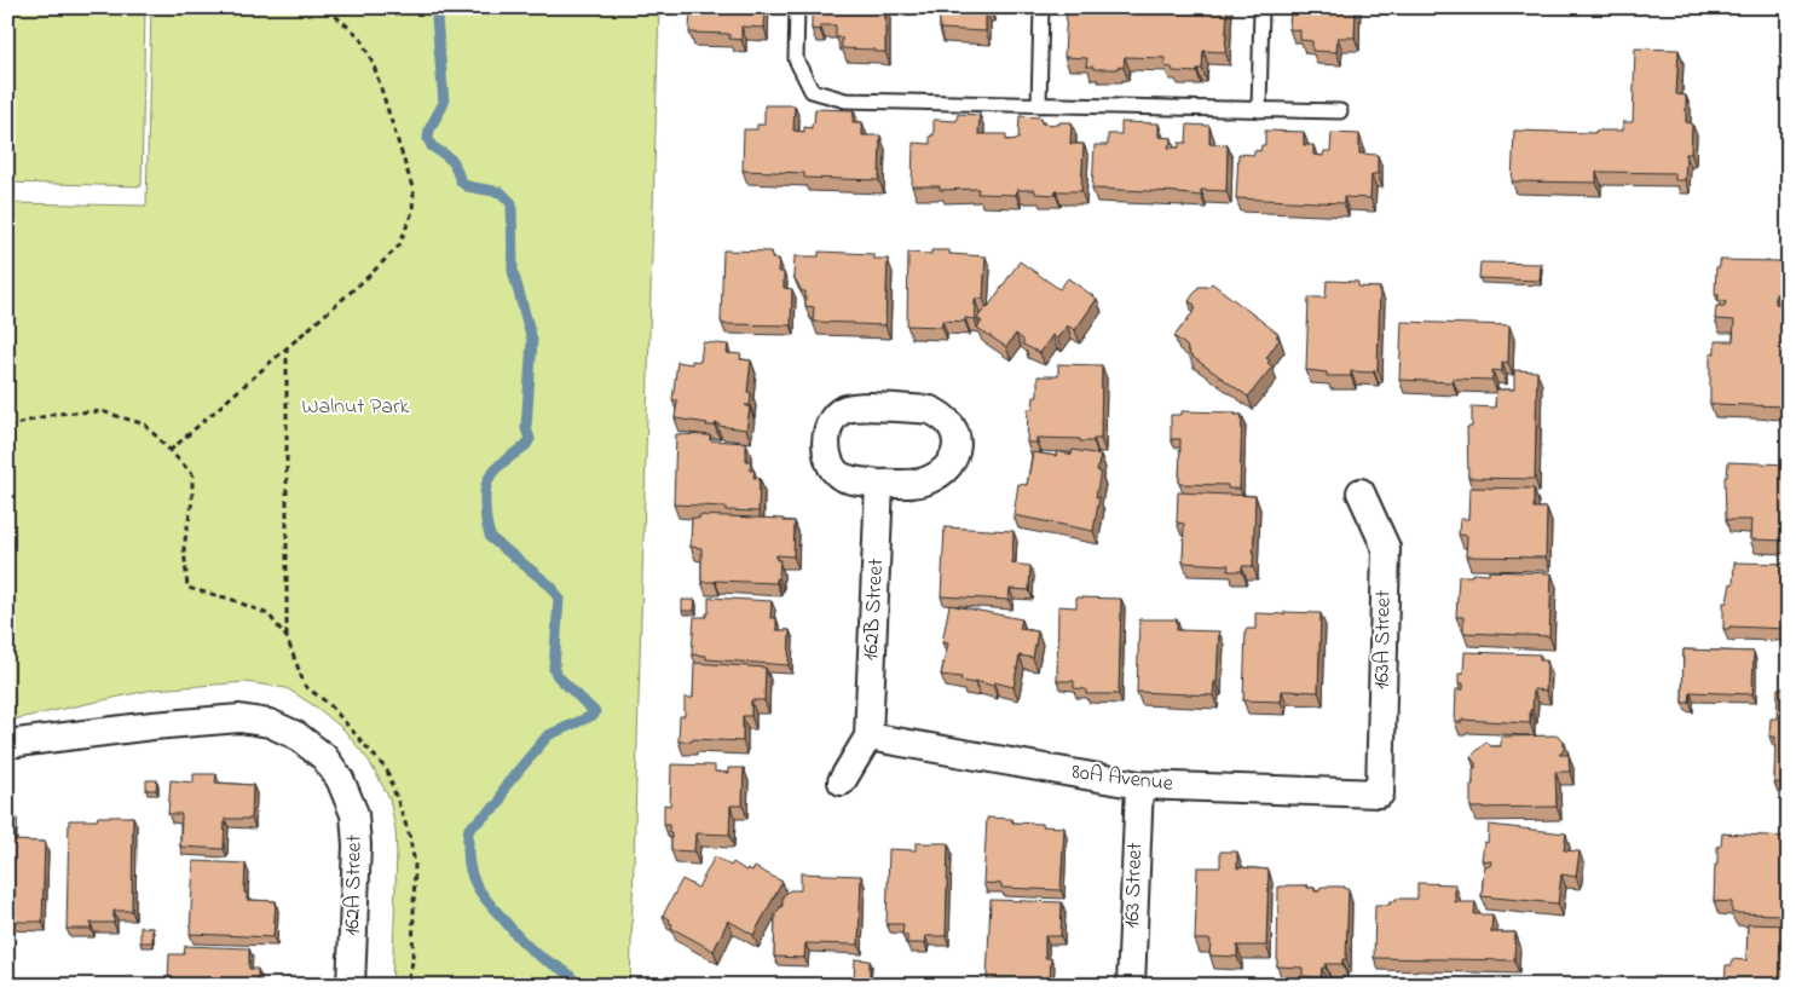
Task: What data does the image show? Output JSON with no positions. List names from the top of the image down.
{
  "streets": {
    "street": [
      "162B Street",
      "163A Street",
      "80A Avenue",
      "162A Street",
      "163 Street"
    ]
  },
  "crossings": [
    ["162B Street", "80A Avenue"],
    ["163A Street", "80A Avenue"],
    ["80A Avenue", "163 Street"]
  ],
  "parks": ["Walnut Park"]
}
